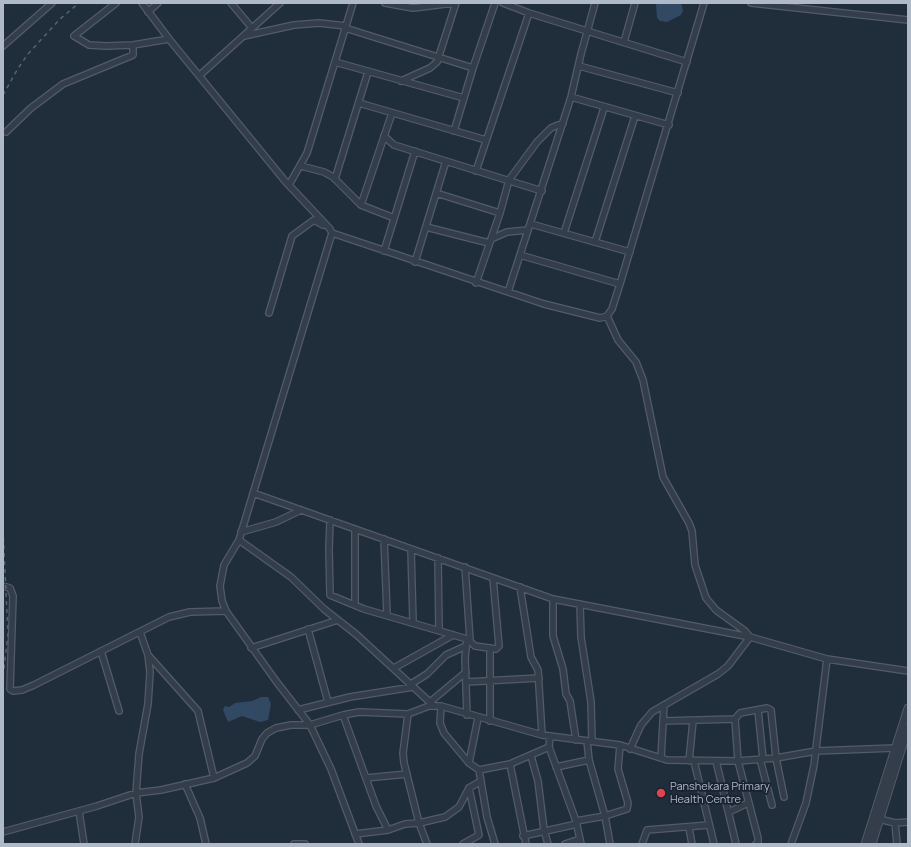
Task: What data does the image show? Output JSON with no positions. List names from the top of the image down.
{
  "places": ["Panshekara Primary Health Centre"]
}
